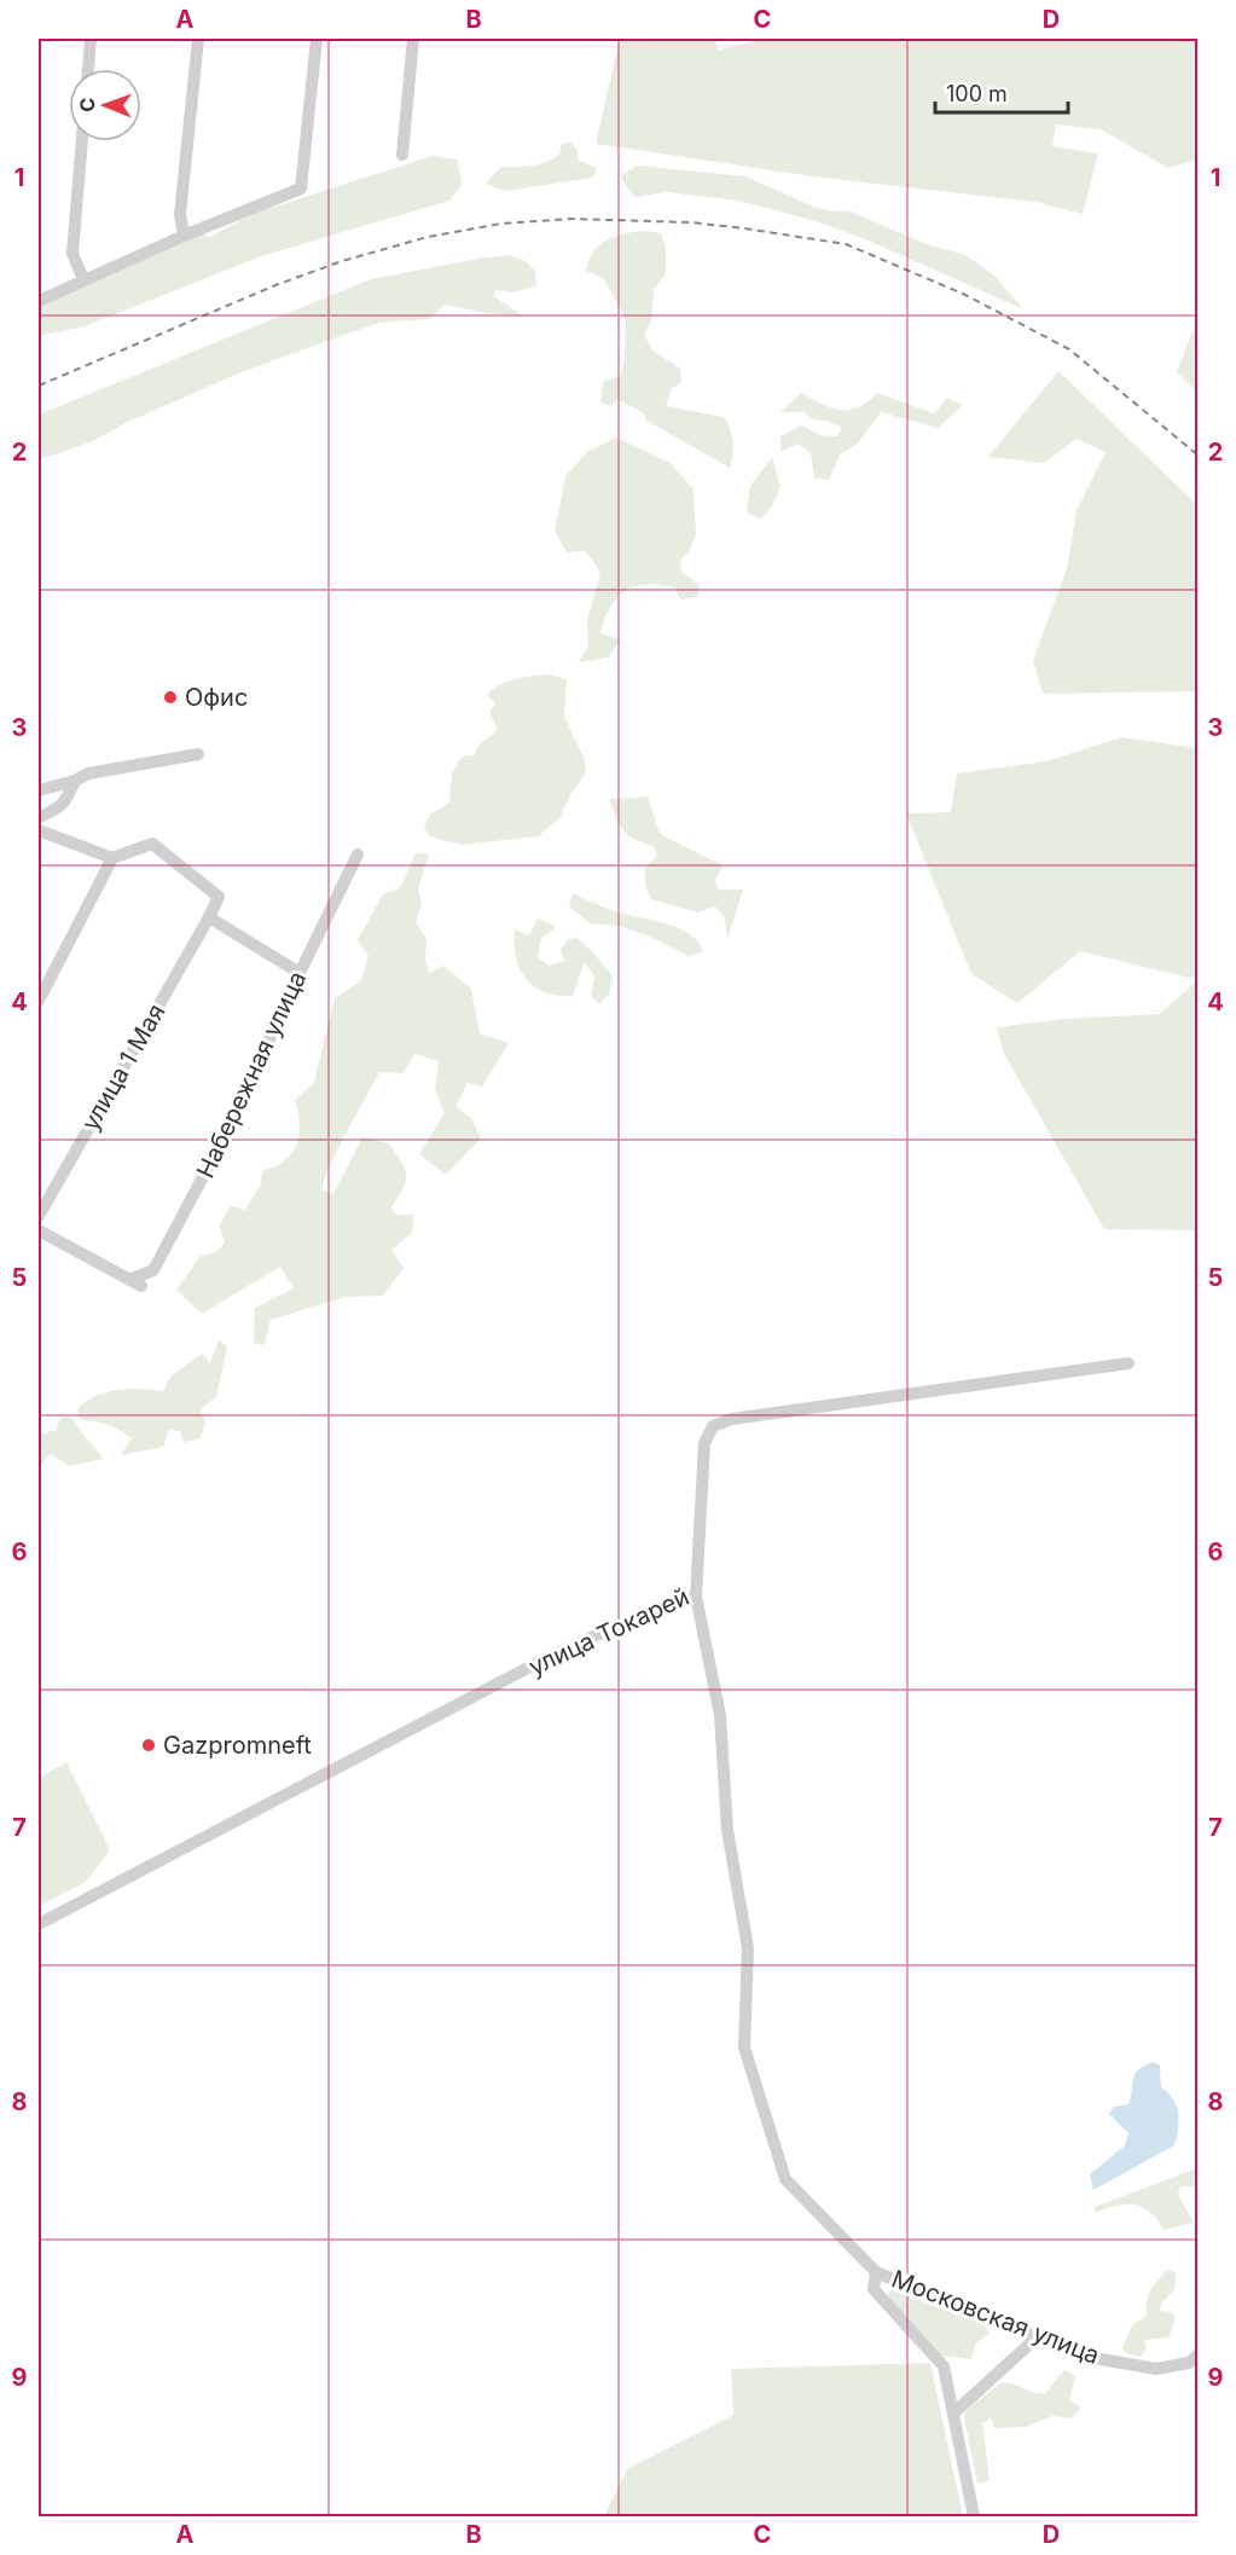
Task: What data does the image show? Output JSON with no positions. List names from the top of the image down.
{
  "streets": {
    "street": [
      "улица 1 Мая",
      "Набережная улица",
      "улица Токарей",
      "Московская улица"
    ]
  },
  "places": ["Офис", "Gazpromneft"],
  "scale_bar": "100 m",
  "north": "left",
  "grid": {
    "columns": [
      "A",
      "B",
      "C",
      "D"
    ],
    "rows": [
      "1",
      "2",
      "3",
      "4",
      "5",
      "6",
      "7",
      "8",
      "9"
    ]
  }
}
